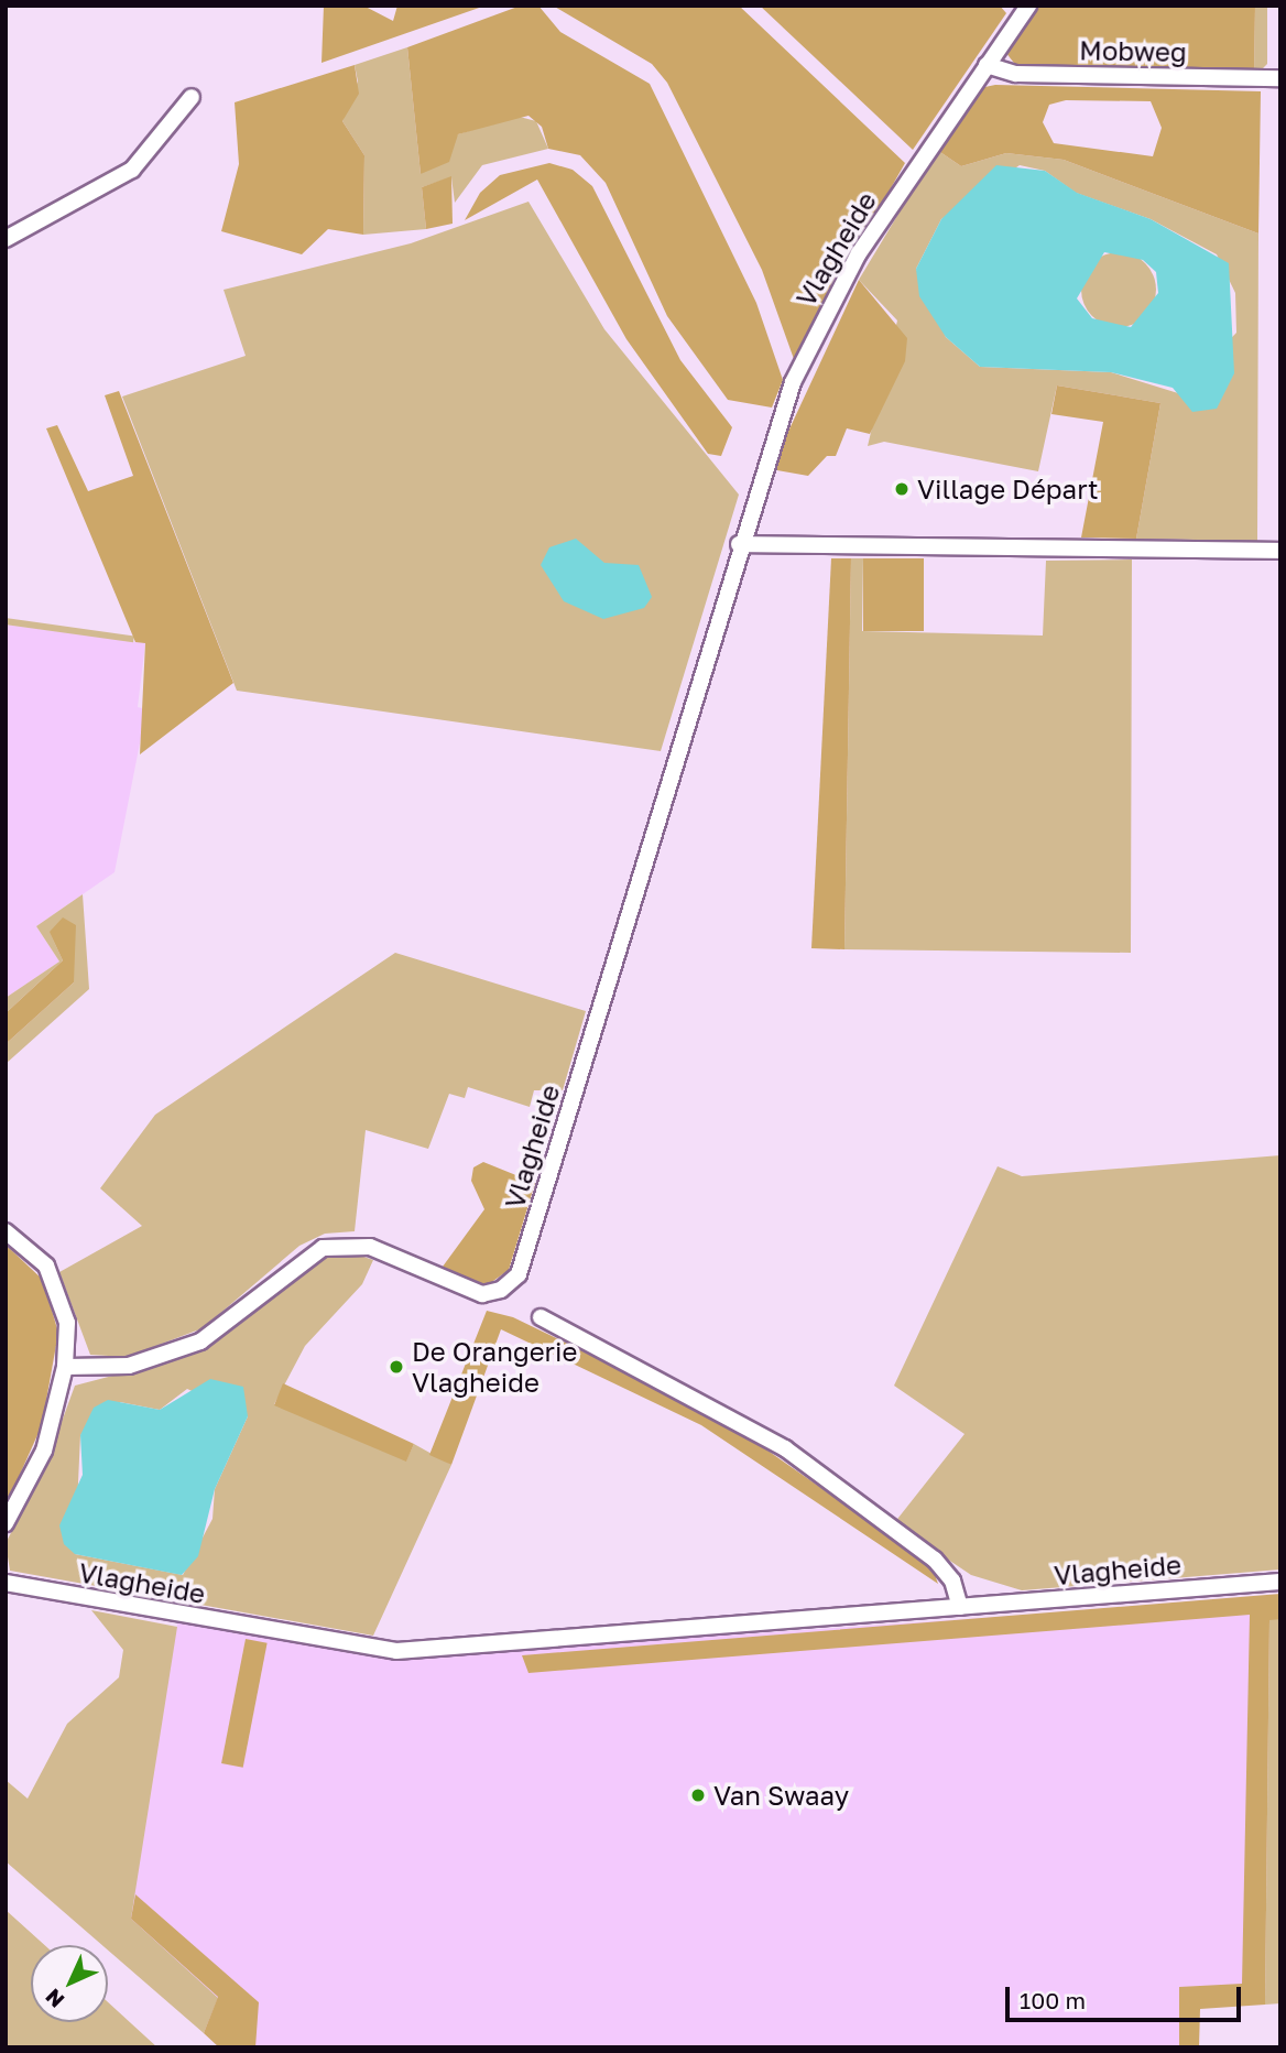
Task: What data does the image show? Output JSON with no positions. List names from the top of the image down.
{
  "streets": {
    "street": ["Mobweg", "Vlagheide"]
  },
  "crossings": [
    ["Mobweg", "Vlagheide"]
  ],
  "places": ["Village Départ", "De Orangerie Vlagheide", "Van Swaay"],
  "scale_bar": "100 m",
  "north": "bottom left"
}
